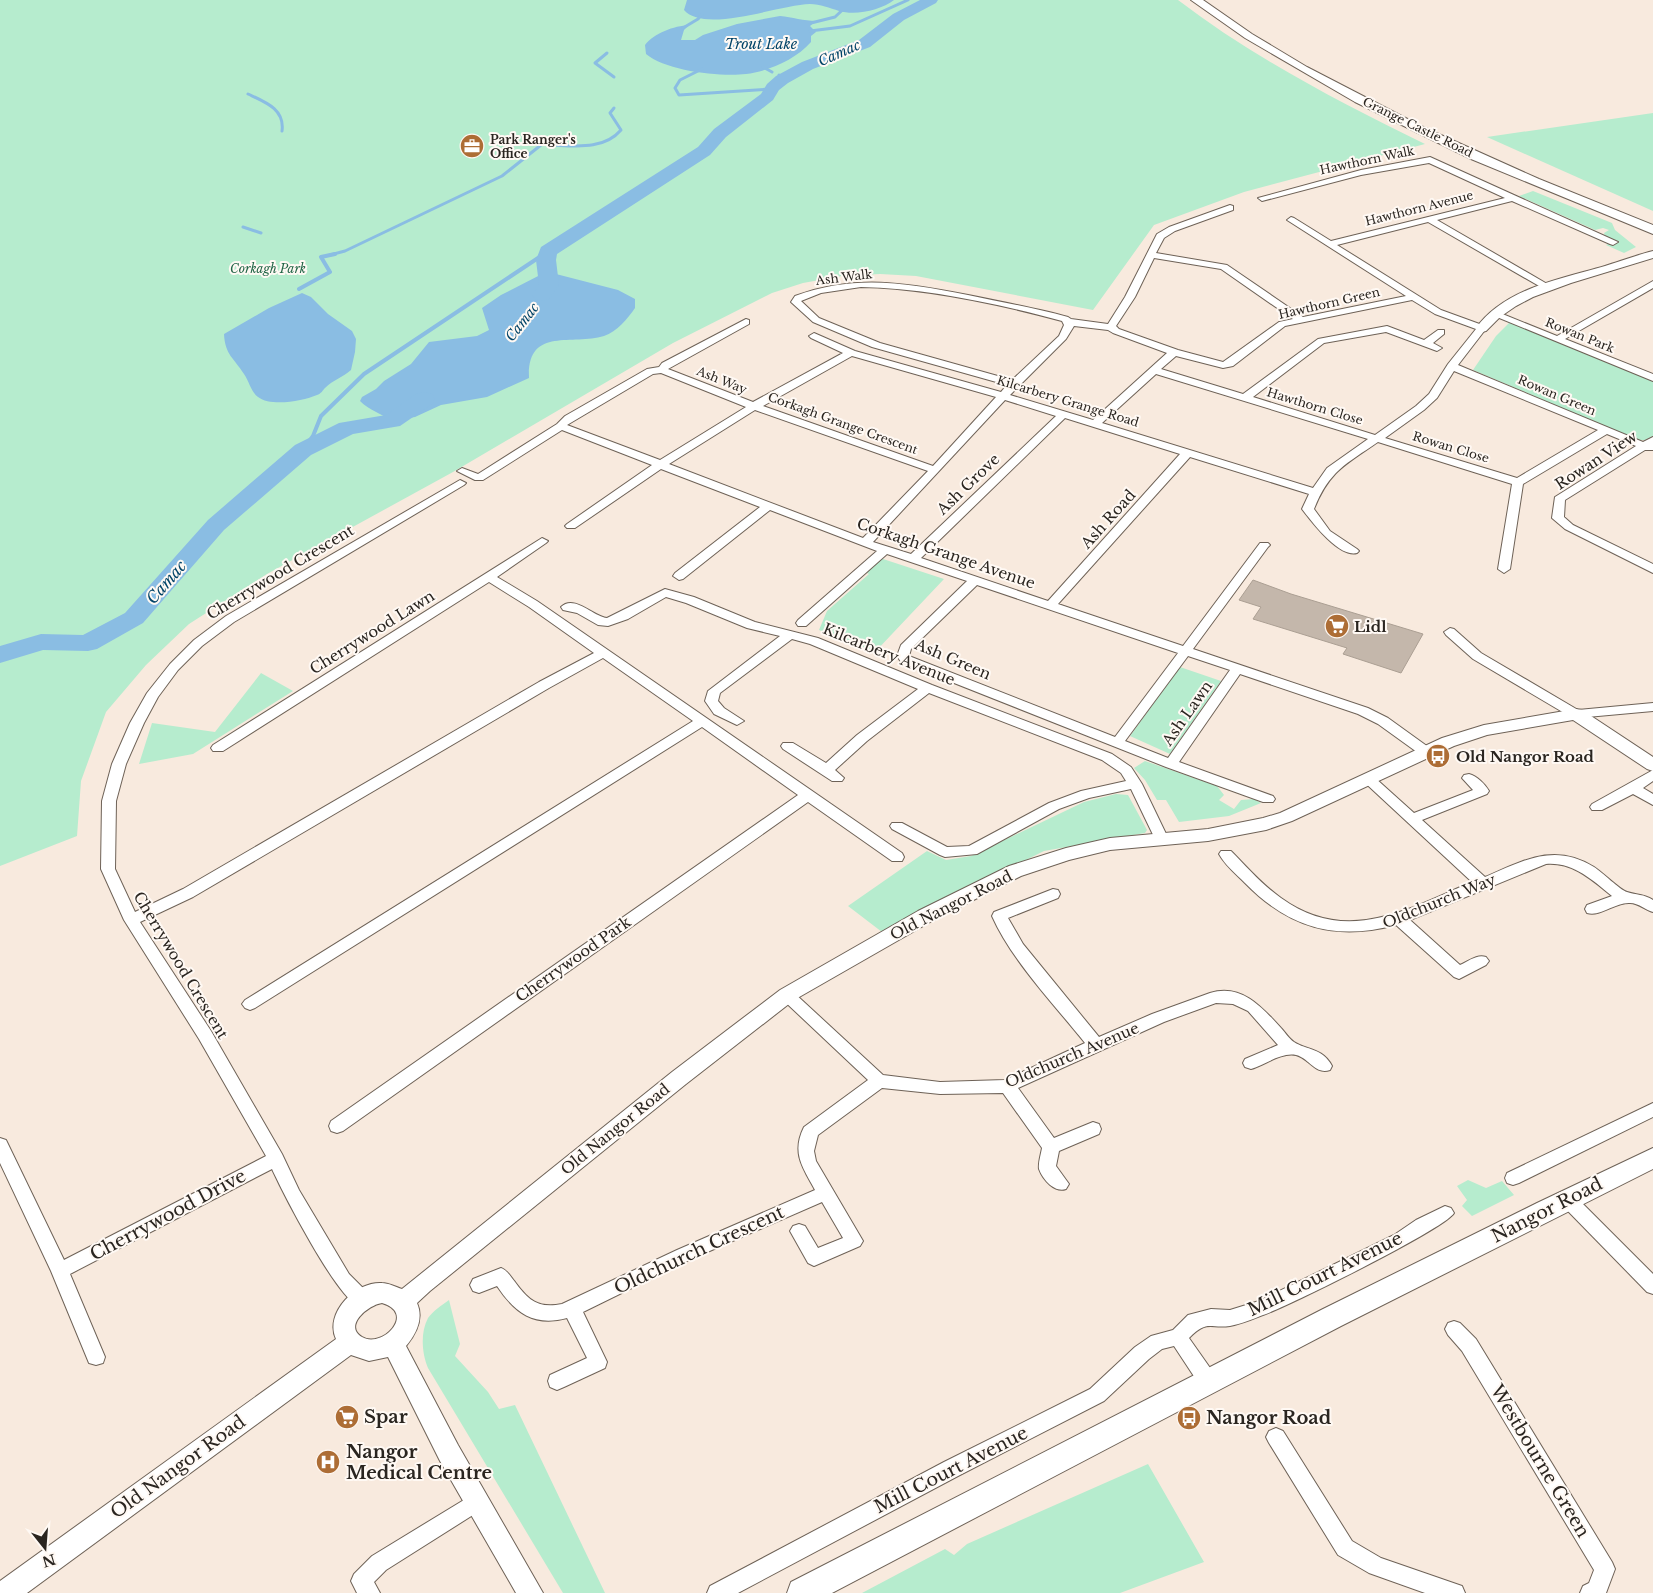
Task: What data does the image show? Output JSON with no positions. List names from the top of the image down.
{
  "streets": {
    "main road": ["Grange Castle Road", "Nangor Road"],
    "street": [
      "Hawthorn Walk",
      "Hawthorn Avenue",
      "Ash Walk",
      "Hawthorn Green",
      "Rowan Park",
      "Ash Way",
      "Rowan Green",
      "Kilcarbery Grange Road",
      "Hawthorn Close",
      "Corkagh Grange Crescent",
      "Rowan Close",
      "Rowan View",
      "Ash Grove",
      "Ash Road",
      "Corkagh Grange Avenue",
      "Cherrywood Crescent",
      "Cherrywood Lawn",
      "Kilcarbery Avenue",
      "Ash Green",
      "Ash Lawn",
      "Oldchurch Way",
      "Old Nangor Road",
      "Cherrywood Park",
      "Oldchurch Avenue",
      "Cherrywood Drive",
      "Oldchurch Crescent",
      "Mill Court Avenue",
      "Westbourne Green"
    ]
  },
  "crossings": [
    ["Hawthorn Walk", "Hawthorn Avenue"],
    ["Ash Walk", "Hawthorn Green"],
    ["Ash Way", "Kilcarbery Grange Road"],
    ["Ash Way", "Corkagh Grange Crescent"],
    ["Ash Way", "Corkagh Grange Avenue"],
    ["Ash Way", "Cherrywood Crescent"],
    ["Rowan Green", "Rowan View"],
    ["Kilcarbery Grange Road", "Ash Grove"],
    ["Kilcarbery Grange Road", "Ash Road"],
    ["Hawthorn Close", "Rowan Close"],
    ["Corkagh Grange Crescent", "Corkagh Grange Avenue"],
    ["Ash Grove", "Corkagh Grange Avenue"],
    ["Ash Road", "Corkagh Grange Avenue"],
    ["Corkagh Grange Avenue", "Cherrywood Crescent"],
    ["Corkagh Grange Avenue", "Ash Green"],
    ["Corkagh Grange Avenue", "Ash Lawn"],
    ["Corkagh Grange Avenue", "Old Nangor Road"],
    ["Cherrywood Crescent", "Old Nangor Road"],
    ["Cherrywood Crescent", "Cherrywood Drive"],
    ["Kilcarbery Avenue", "Old Nangor Road"],
    ["Ash Green", "Ash Lawn"],
    ["Oldchurch Avenue", "Oldchurch Crescent"]
  ],
  "water": ["Trout Lake", "Camac"],
  "parks": ["Corkagh Park"],
  "places": {
    "office": ["Park Ranger's Office"],
    "supermarket": ["Lidl", "Spar"],
    "bus stop": ["Old Nangor Road", "Nangor Road"],
    "hospital": ["Nangor Medical Centre"]
  },
  "north": "bottom"
}
